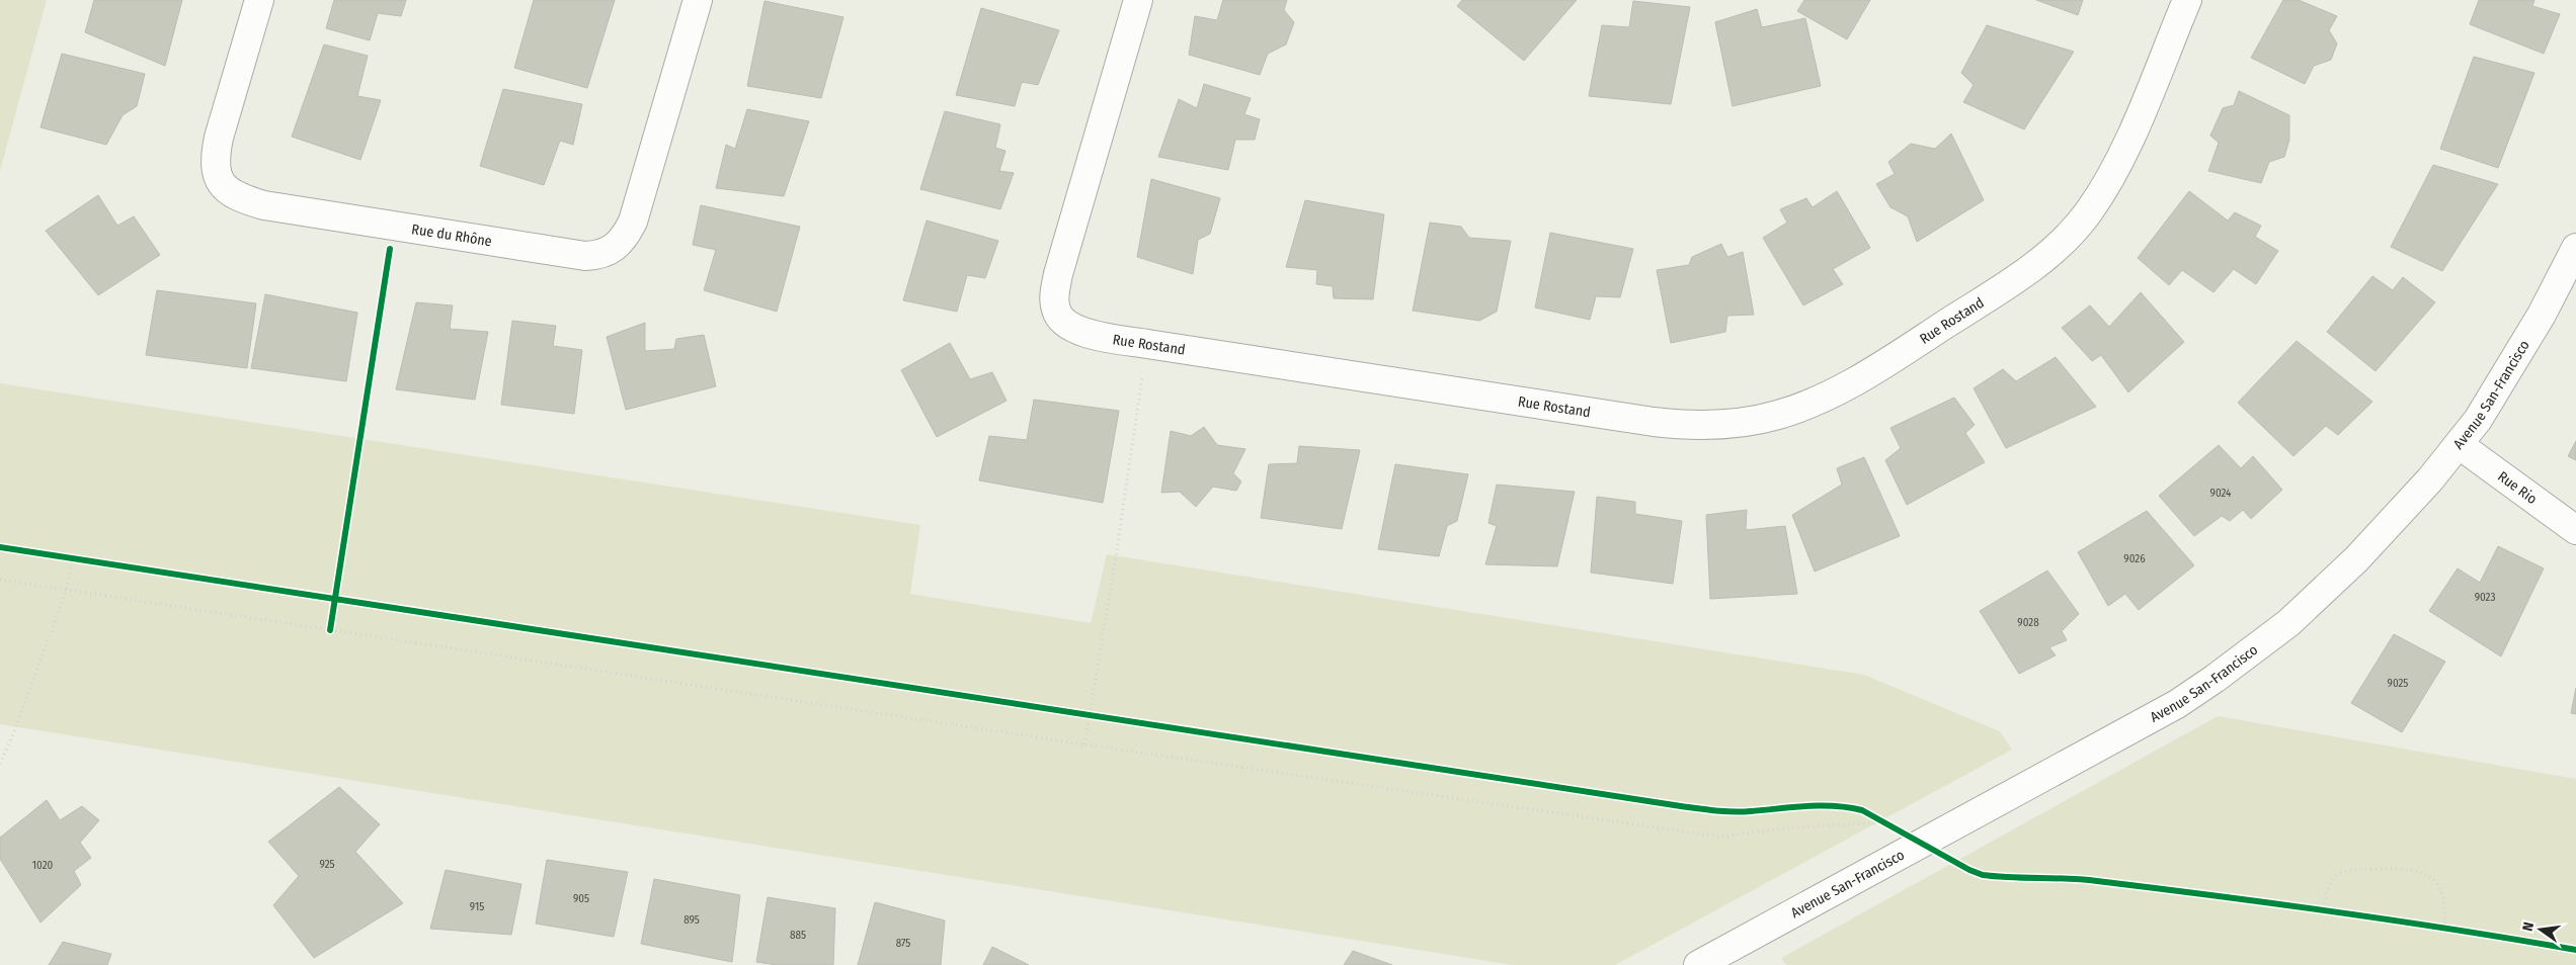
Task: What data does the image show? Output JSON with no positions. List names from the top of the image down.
{
  "streets": {
    "street": [
      "Rue du Rhône",
      "Rue Rostand",
      "Avenue San-Francisco",
      "Rue Rio"
    ]
  },
  "crossings": [
    ["Avenue San-Francisco", "Rue Rio"]
  ],
  "house_numbers": [
    "9024",
    "9026",
    "9023",
    "9028",
    "9025",
    "925",
    "1020",
    "905",
    "915",
    "895",
    "885",
    "875"
  ],
  "north": "left"
}
